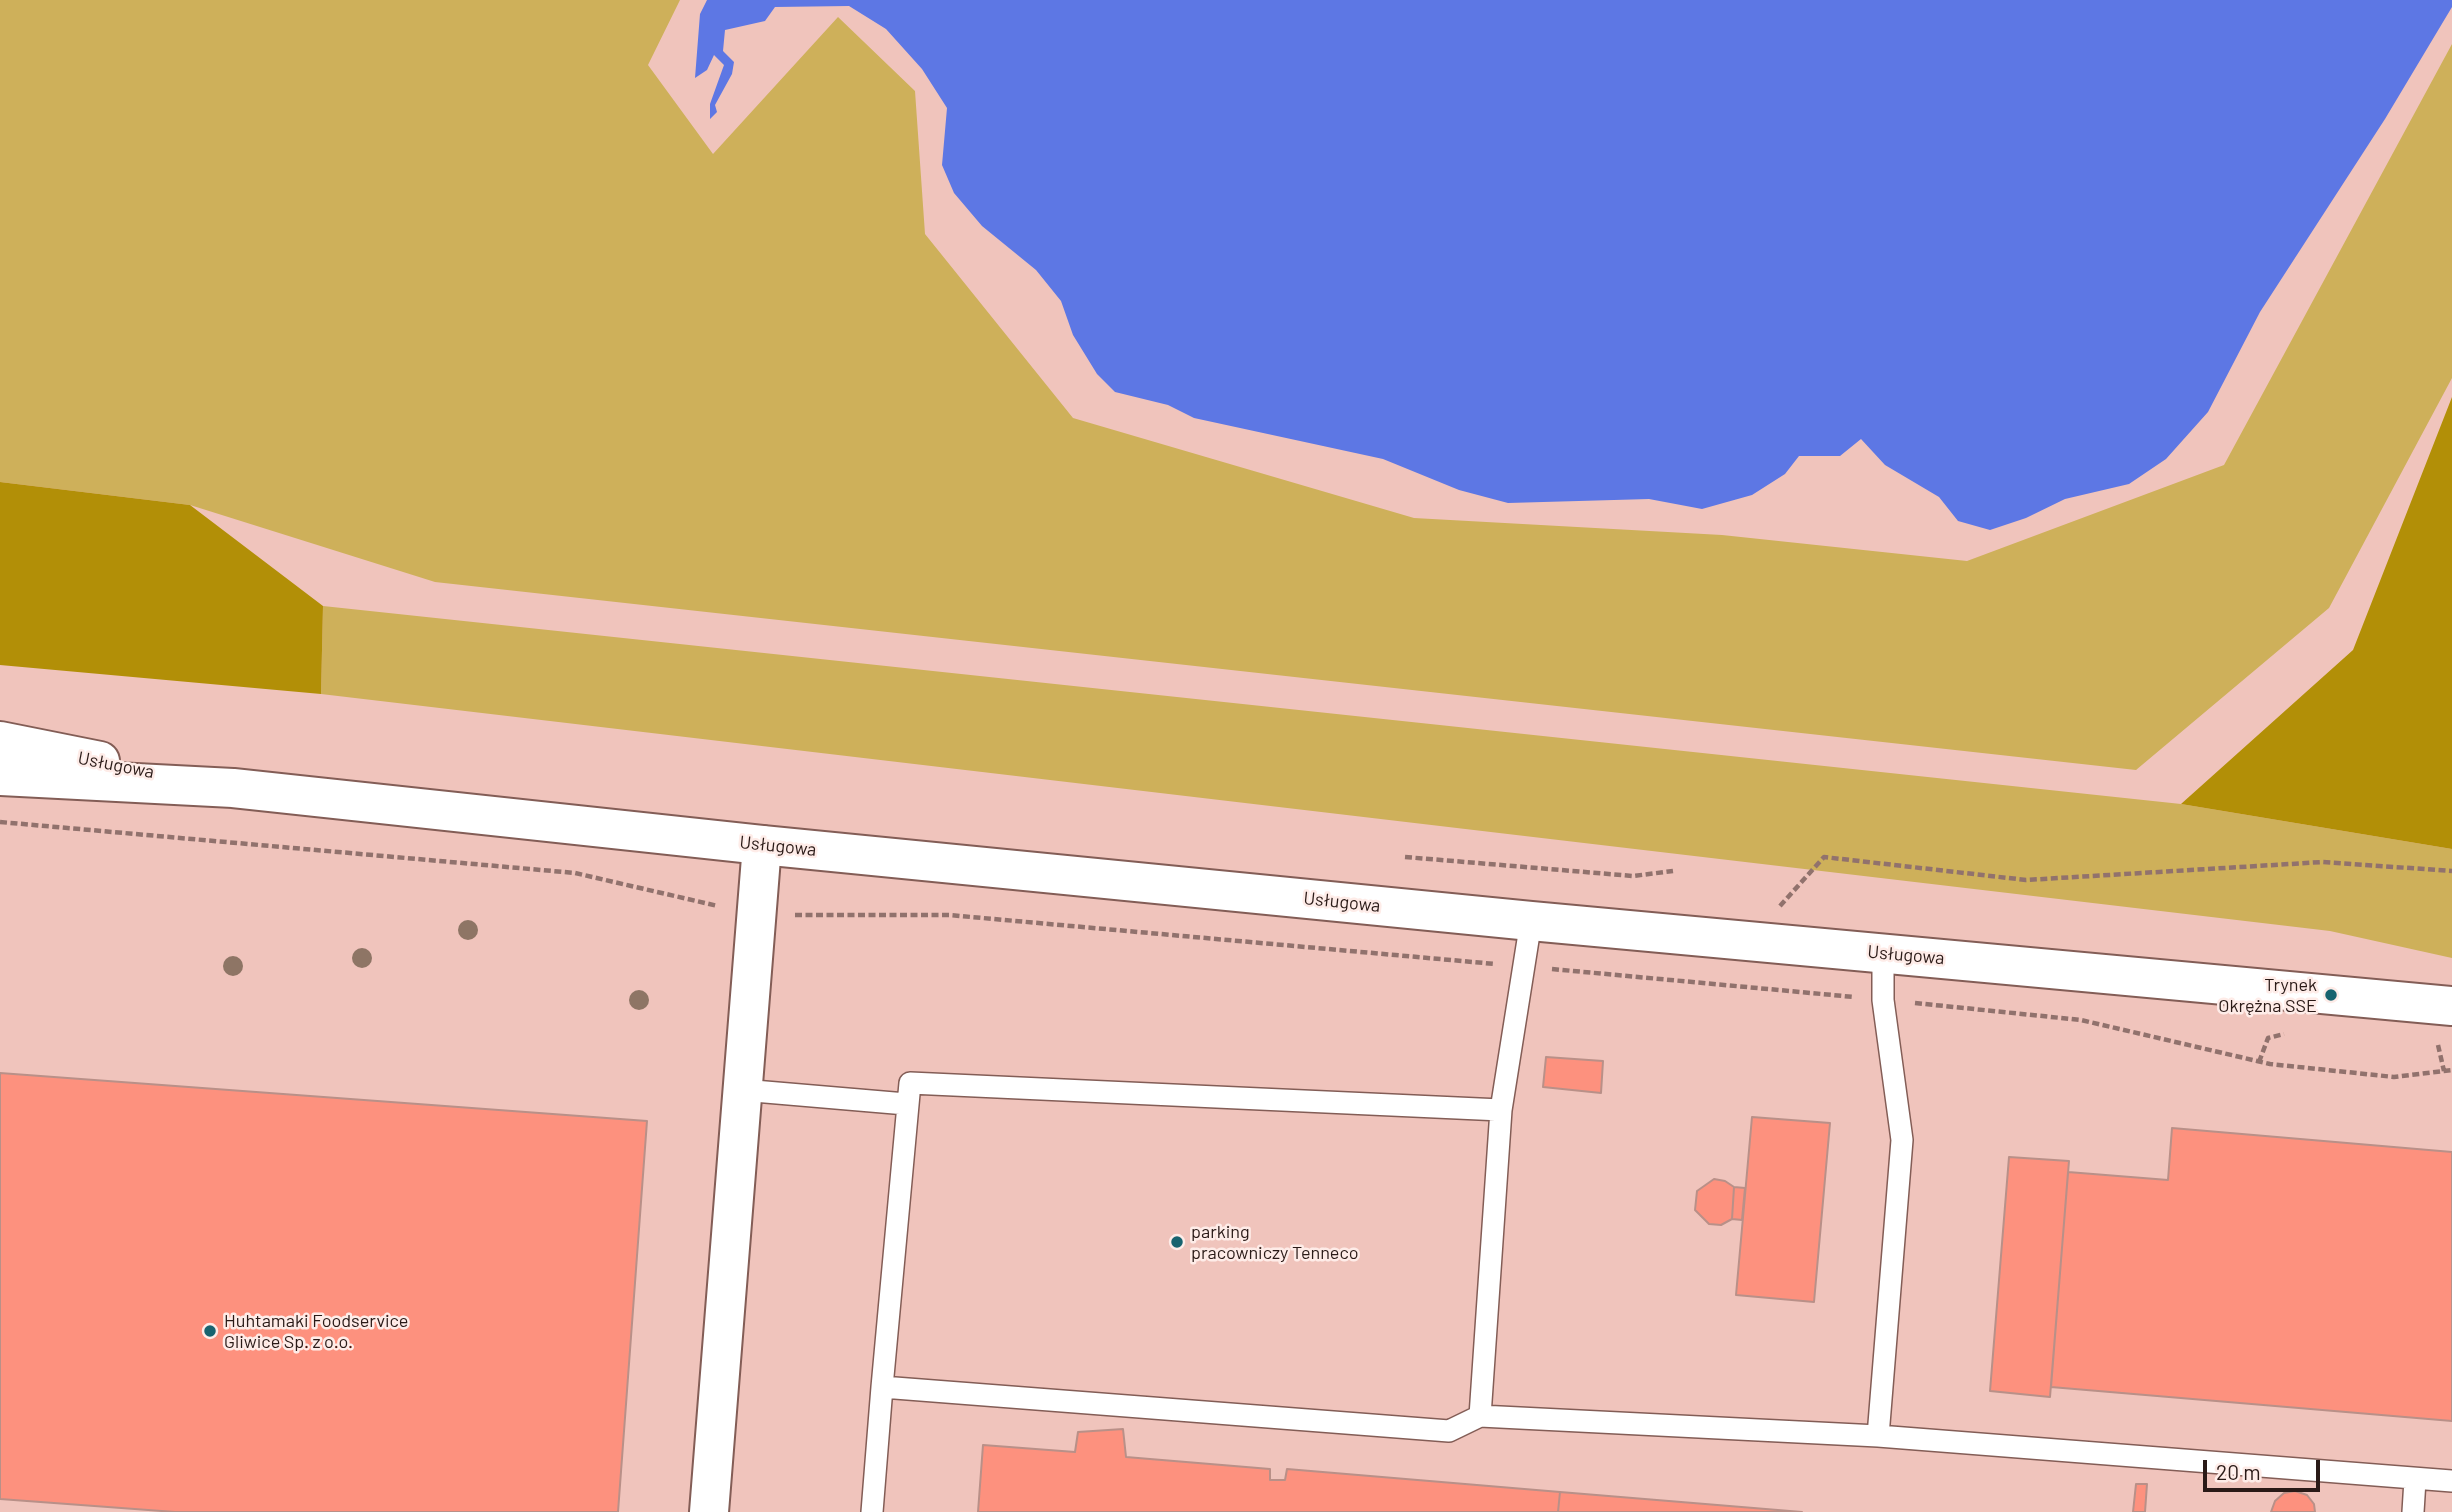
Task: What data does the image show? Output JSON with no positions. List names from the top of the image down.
{
  "streets": {
    "street": ["Usługowa"]
  },
  "places": ["Trynek Okrężna SSE", "parking pracowniczy Tenneco", "Huhtamaki Foodservice Gliwice Sp. z o.o."],
  "scale_bar": "20 m"
}
